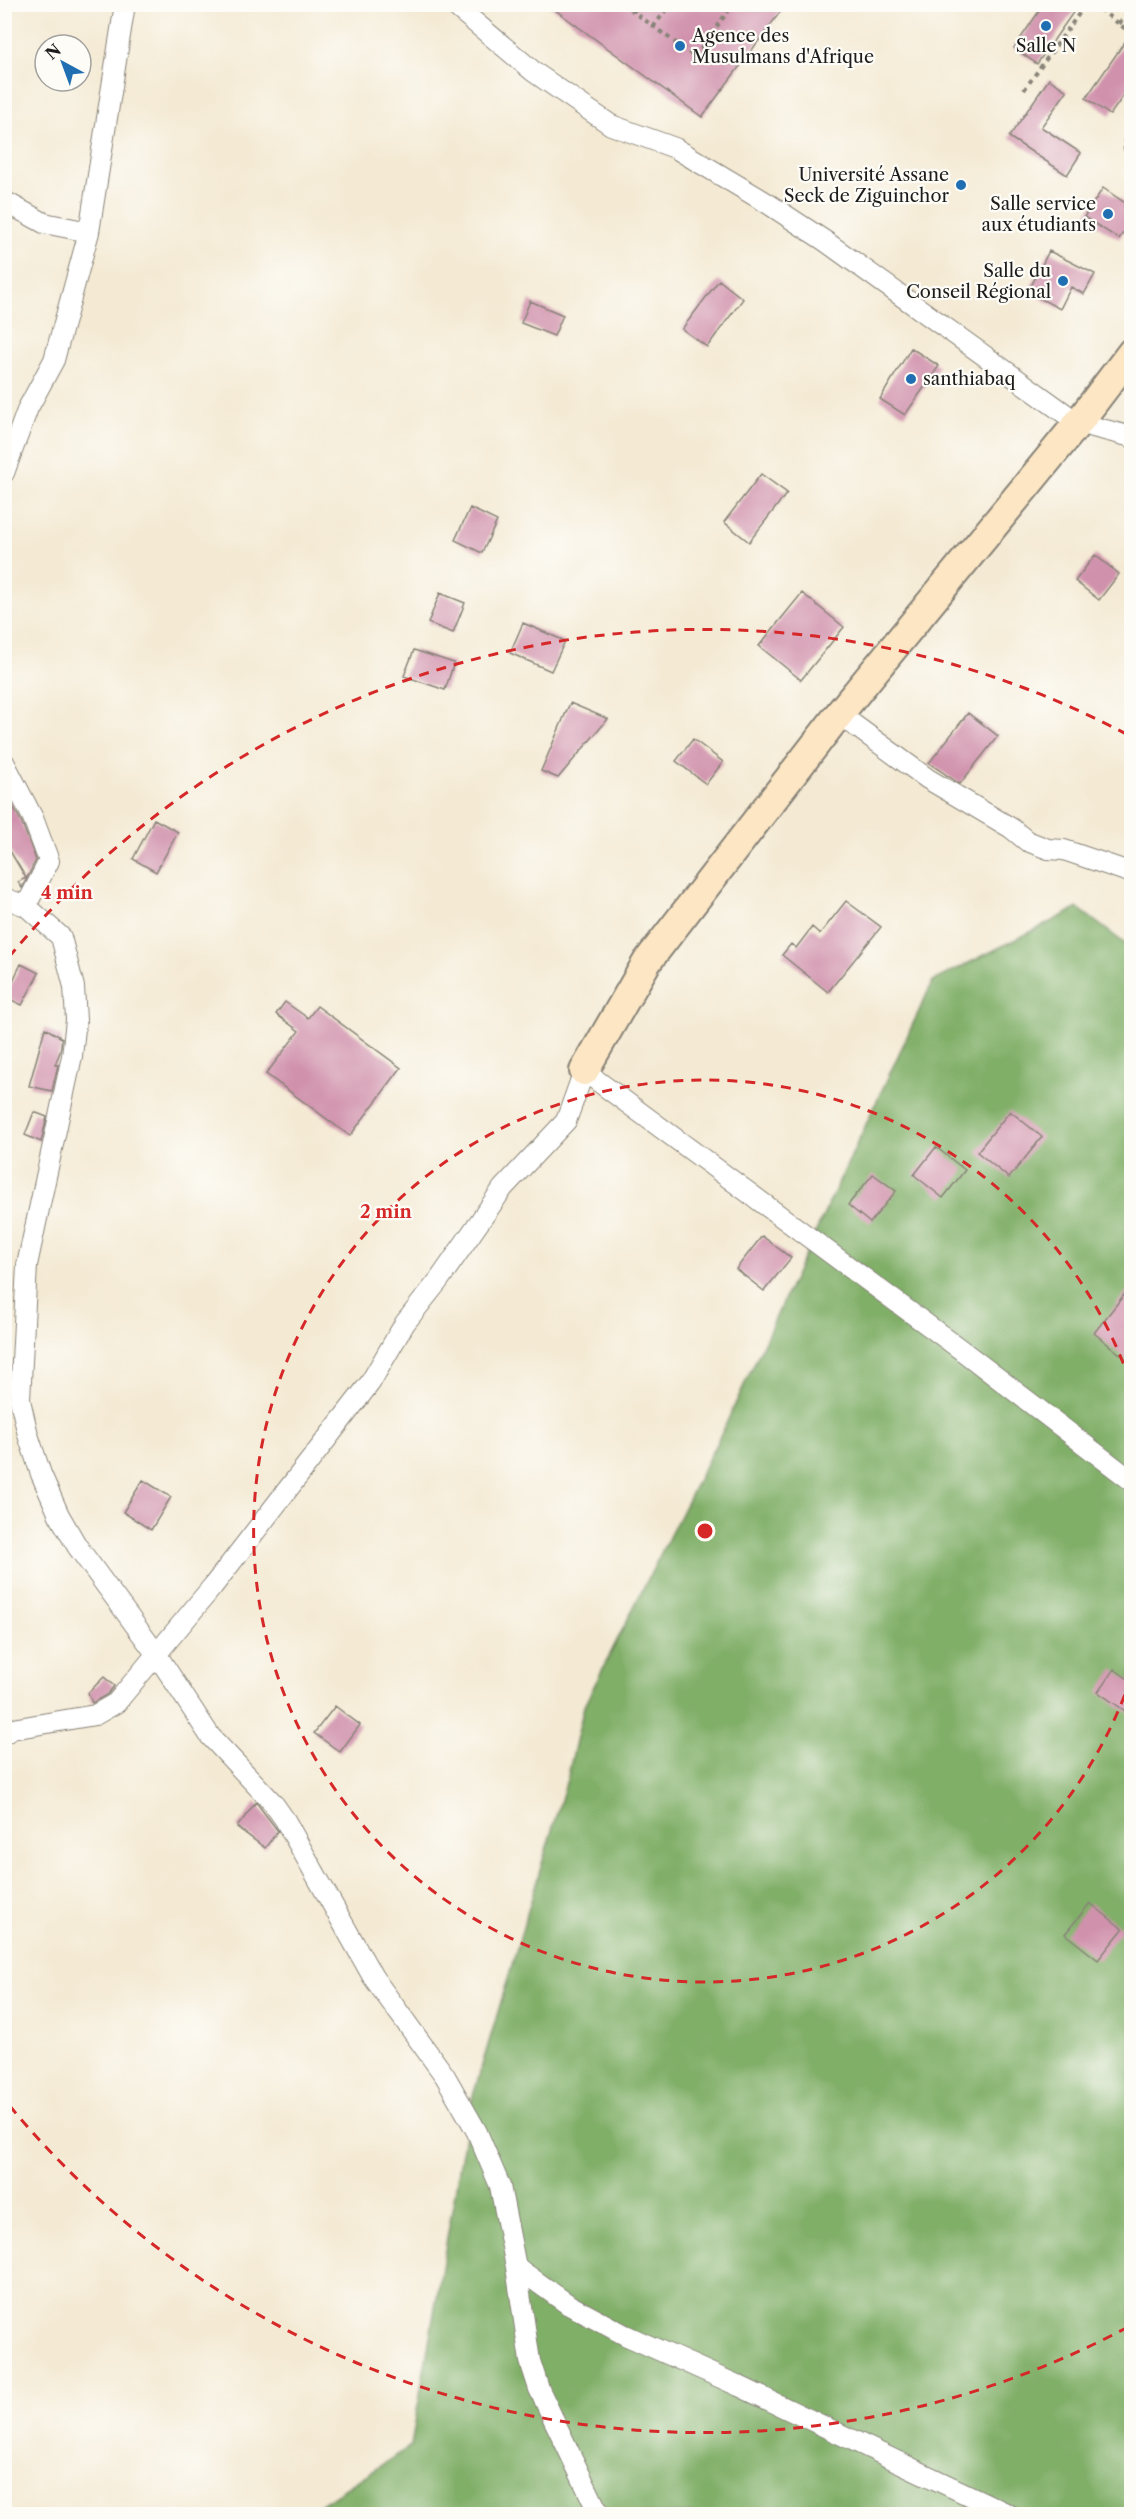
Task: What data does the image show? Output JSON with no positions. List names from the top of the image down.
{
  "places": [
    "Salle N",
    "Agence des Musulmans d'Afrique",
    "Université Assane Seck de Ziguinchor",
    "Salle service aux étudiants",
    "Salle du Conseil Régional",
    "santhiabaq"
  ],
  "north": "top left",
  "rings": ["4 min", "2 min"]
}
